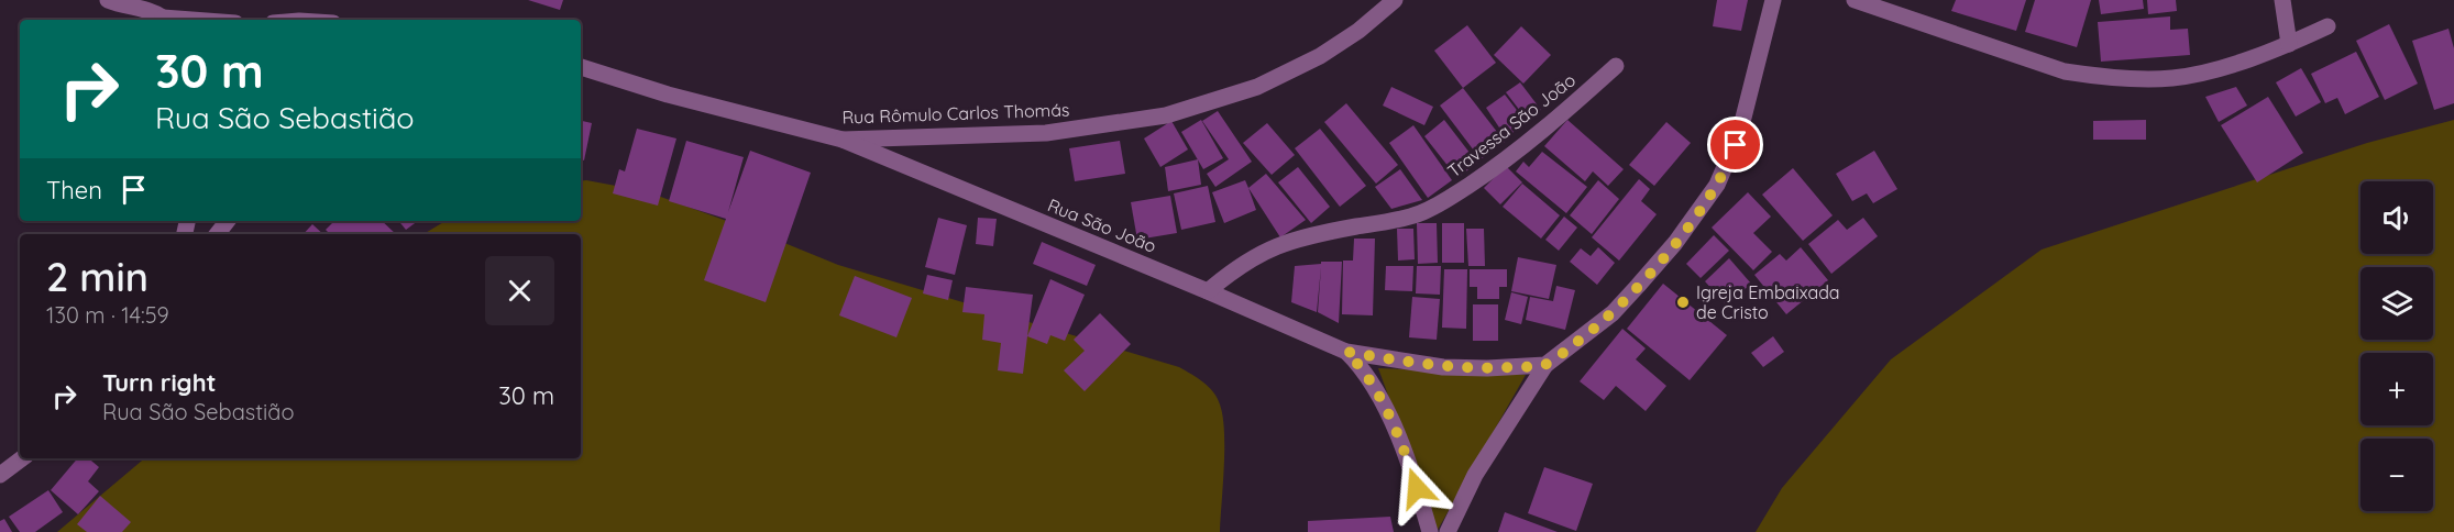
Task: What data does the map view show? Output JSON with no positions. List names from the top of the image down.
{
  "streets": {
    "street": ["Rua Rômulo Carlos Thomás", "Travessa São João", "Rua São João"]
  },
  "crossings": [
    ["Rua Rômulo Carlos Thomás", "Rua São João"],
    ["Travessa São João", "Rua São João"]
  ],
  "places": ["Igreja Embaixada de Cristo"],
  "page": {
    "turn": ["30 m", "Rua São Sebastião"],
    "then": "Then",
    "map_buttons": ["+", "−"],
    "heading": ["2 min", "130 m · 14:59"],
    "list": [
      {
        "name": "Turn right",
        "note": "Rua São Sebastião",
        "value": "30 m"
      }
    ]
  }
}
